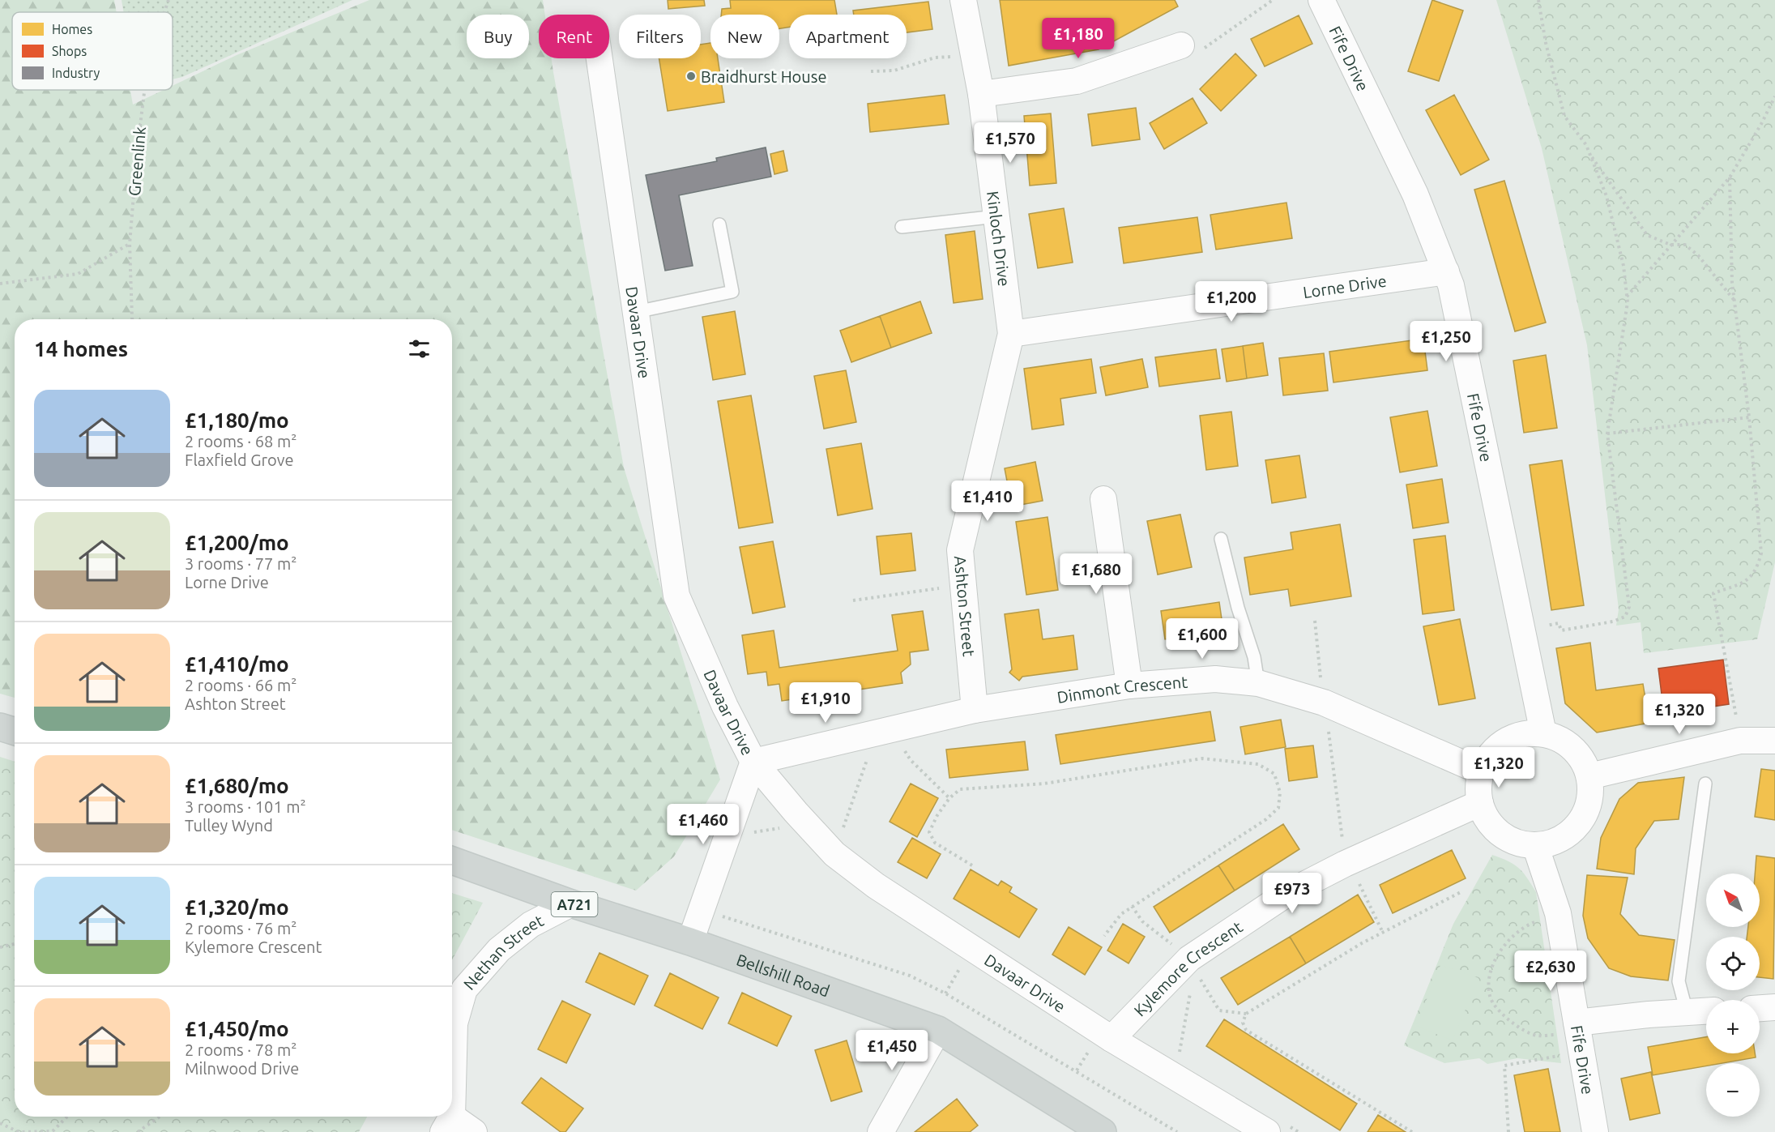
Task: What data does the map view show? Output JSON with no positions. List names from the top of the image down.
{
  "streets": {
    "main road": ["A721", "Bellshill Road"],
    "street": [
      "Fife Drive",
      "Kinloch Drive",
      "Lorne Drive",
      "Davaar Drive",
      "Ashton Street",
      "Dinmont Crescent",
      "Nethan Street",
      "Kylemore Crescent"
    ],
    "path": ["Greenlink"]
  },
  "crossings": [
    ["Fife Drive", "Lorne Drive"],
    ["Fife Drive", "Dinmont Crescent"],
    ["Fife Drive", "Kylemore Crescent"],
    ["Kinloch Drive", "Lorne Drive"],
    ["Kinloch Drive", "Ashton Street"],
    ["Lorne Drive", "Ashton Street"],
    ["Davaar Drive", "Dinmont Crescent"],
    ["Davaar Drive", "Kylemore Crescent"],
    ["Ashton Street", "Dinmont Crescent"],
    ["Dinmont Crescent", "Kylemore Crescent"],
    ["Nethan Street", "Bellshill Road"]
  ],
  "places": ["Braidhurst House"],
  "legend": ["Homes", "Shops", "Industry"],
  "north": "top left",
  "page": {
    "chip": [
      "Buy",
      "Rent",
      "Filters",
      "New",
      "Apartment"
    ],
    "price": [
      "£1,180",
      "£1,570",
      "£1,200",
      "£1,250",
      "£1,410",
      "£1,680",
      "£1,600",
      "£1,910",
      "£1,320",
      "£1,320",
      "£1,460",
      "£973",
      "£2,630",
      "£1,450"
    ],
    "heading": "14 homes",
    "list": [
      {
        "name": "£1,180/mo",
        "note": "2 rooms · 68 m² · Flaxfield Grove"
      },
      {
        "name": "£1,200/mo",
        "note": "3 rooms · 77 m² · Lorne Drive"
      },
      {
        "name": "£1,410/mo",
        "note": "2 rooms · 66 m² · Ashton Street"
      },
      {
        "name": "£1,680/mo",
        "note": "3 rooms · 101 m² · Tulley Wynd"
      },
      {
        "name": "£1,320/mo",
        "note": "2 rooms · 76 m² · Kylemore Crescent"
      },
      {
        "name": "£1,450/mo",
        "note": "2 rooms · 78 m² · Milnwood Drive"
      }
    ],
    "map_buttons": ["+", "−"]
  }
}
